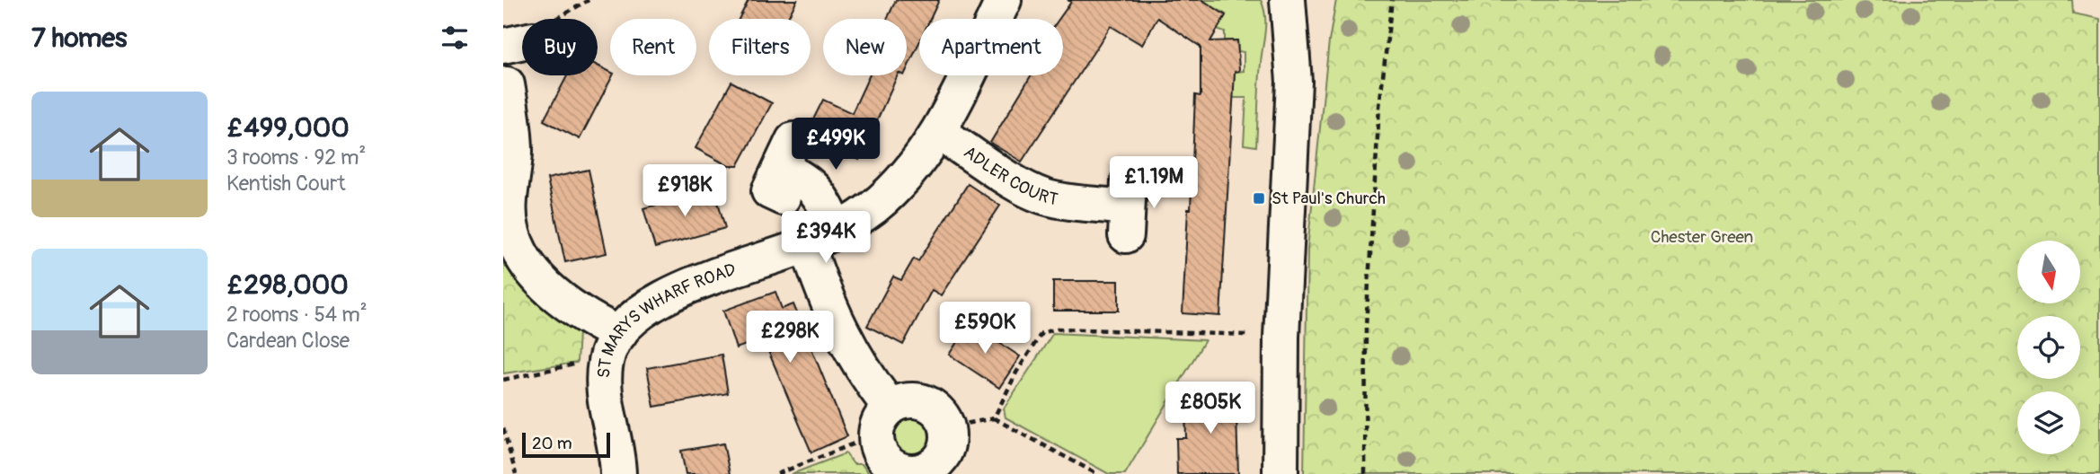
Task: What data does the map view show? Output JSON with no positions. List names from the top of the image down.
{
  "streets": {
    "street": ["ADLER COURT", "ST MARYS WHARF ROAD"]
  },
  "crossings": [
    ["ADLER COURT", "ST MARYS WHARF ROAD"]
  ],
  "parks": ["Chester Green"],
  "places": {
    "transit": ["St Paul's Church"]
  },
  "scale_bar": "20 m",
  "north": "bottom",
  "page": {
    "heading": "7 homes",
    "chip": [
      "Buy",
      "Rent",
      "Filters",
      "New",
      "Apartment"
    ],
    "list": [
      {
        "name": "£499,000",
        "note": "3 rooms · 92 m² · Kentish Court"
      },
      {
        "name": "£298,000",
        "note": "2 rooms · 54 m² · Cardean Close"
      }
    ],
    "price": [
      "£499K",
      "£1.19M",
      "£918K",
      "£394K",
      "£590K",
      "£298K",
      "£805K"
    ],
    "scale": "20 m"
  }
}
